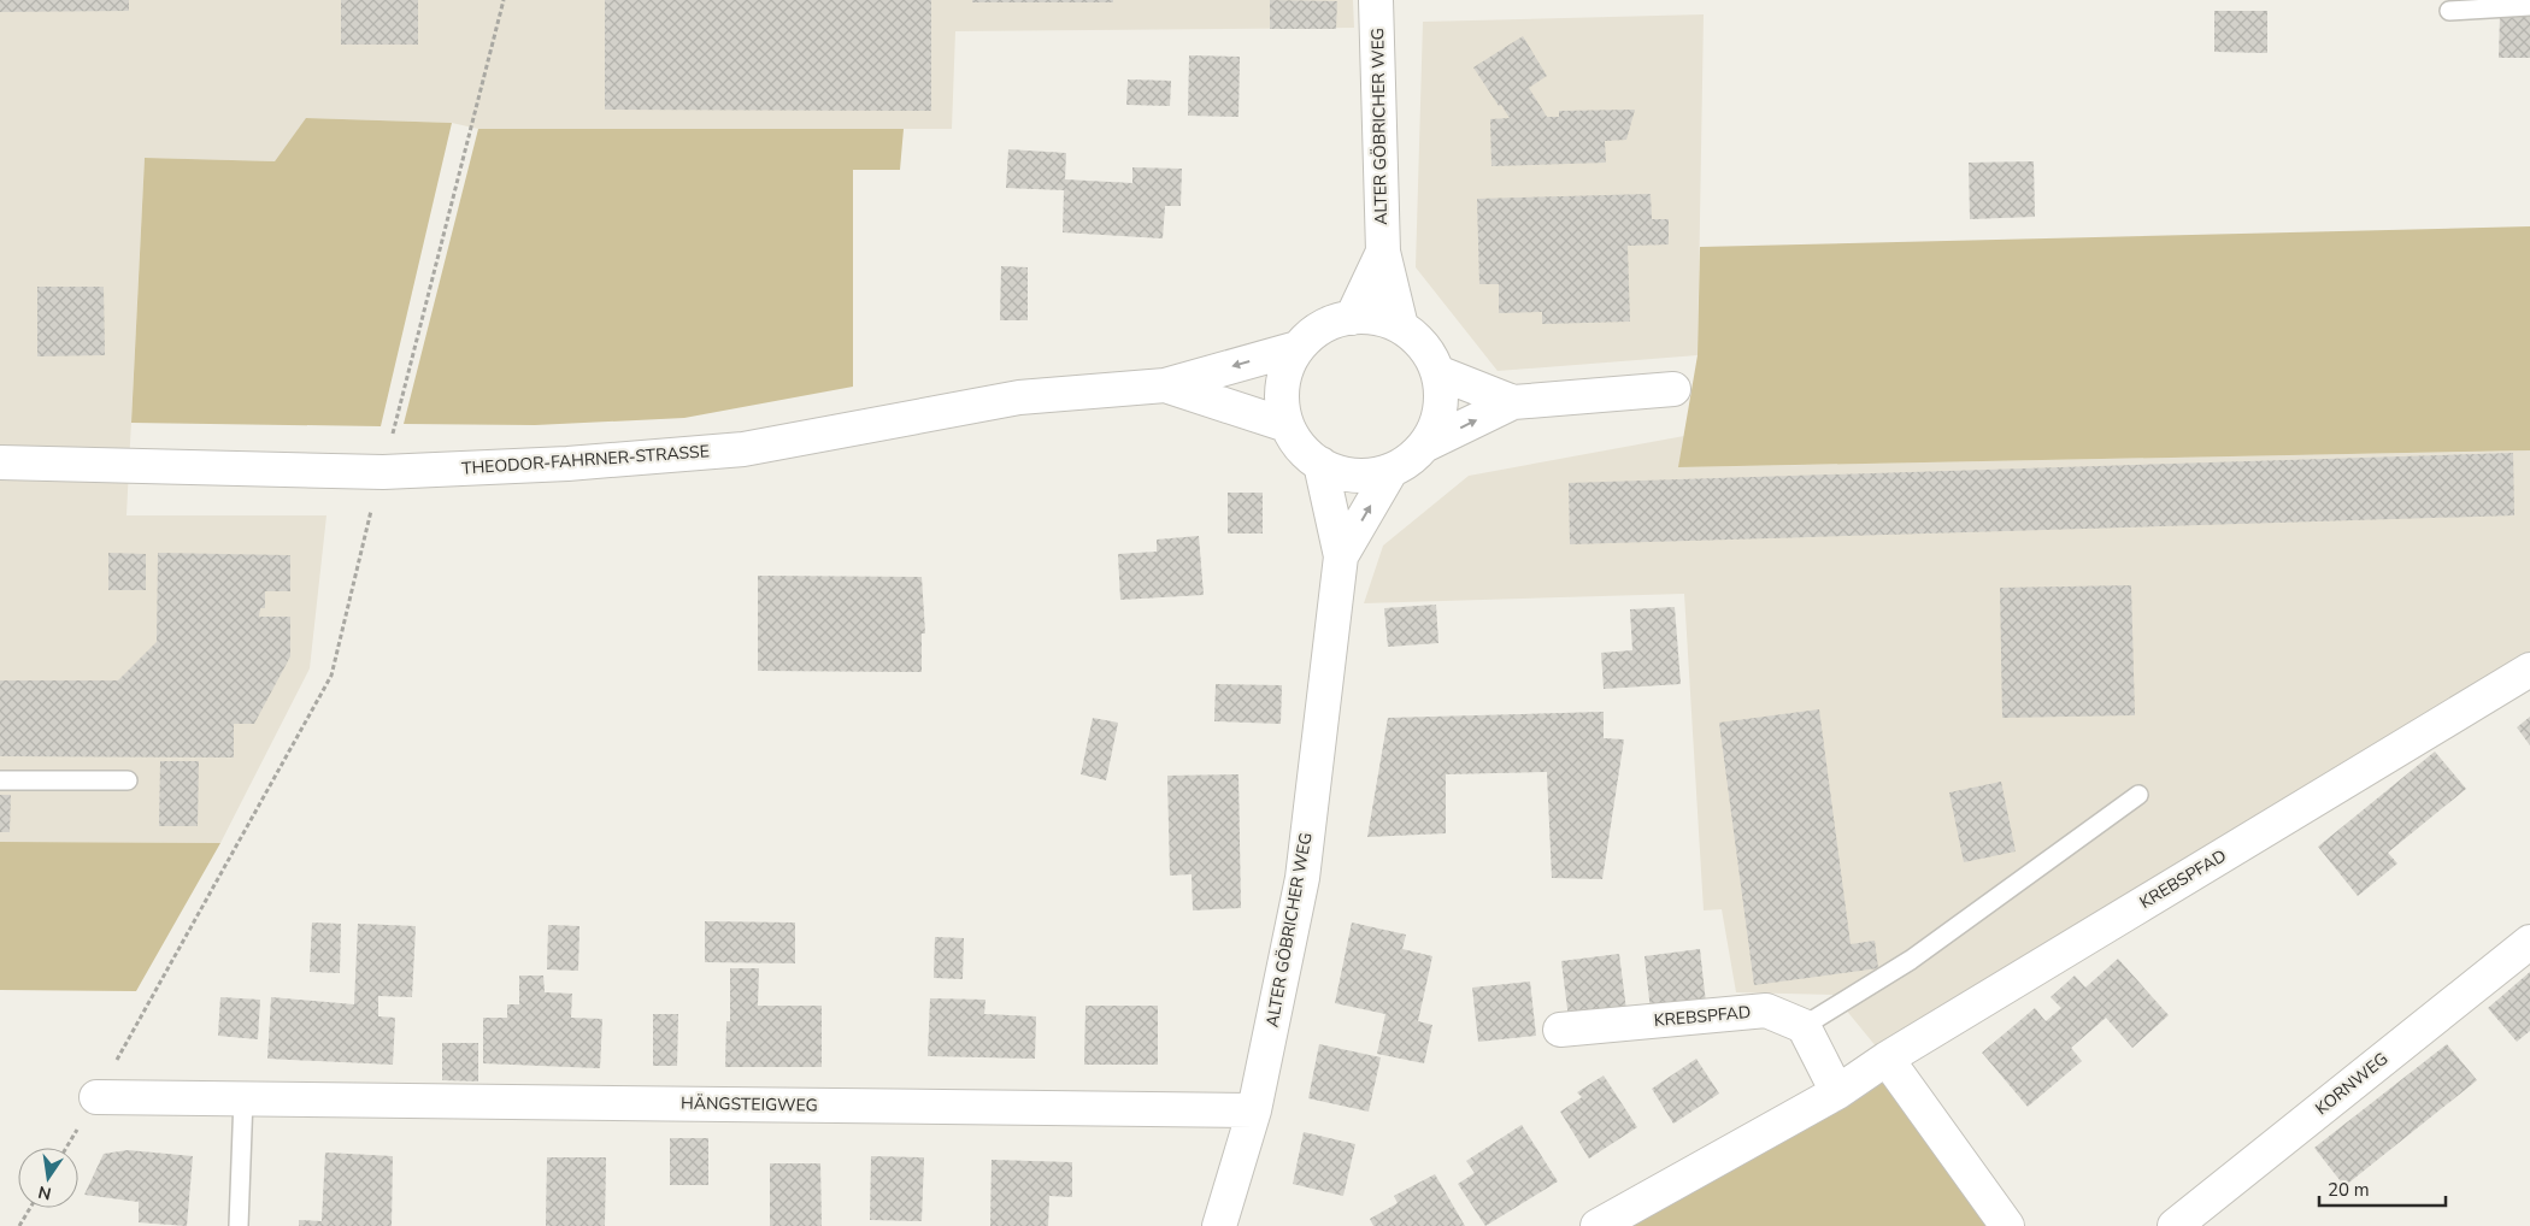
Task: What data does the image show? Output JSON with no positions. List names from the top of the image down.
{
  "streets": {
    "street": [
      "ALTER GÖBRICHER WEG",
      "THEODOR-FAHRNER-STRASSE",
      "KREBSPFAD",
      "KORNWEG",
      "HÄNGSTEIGWEG"
    ]
  },
  "crossings": [
    ["ALTER GÖBRICHER WEG", "THEODOR-FAHRNER-STRASSE"],
    ["ALTER GÖBRICHER WEG", "HÄNGSTEIGWEG"]
  ],
  "scale_bar": "20 m",
  "north": "bottom"
}
